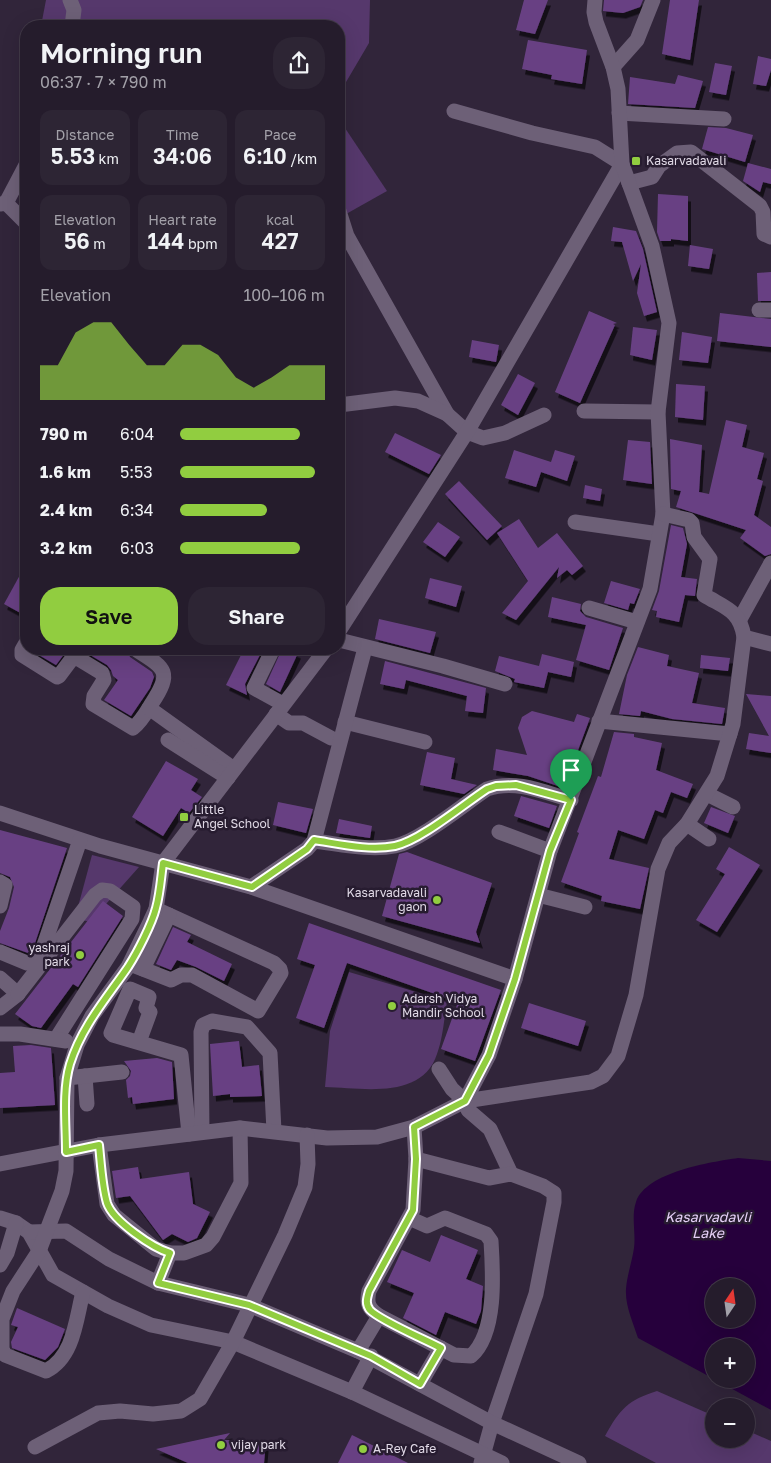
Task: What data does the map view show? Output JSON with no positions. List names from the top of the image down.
{
  "water": ["Kasarvadavli Lake"],
  "places": {
    "transit": ["Kasarvadavali", "Little Angel School"],
    "other": [
      "Kasarvadavali gaon",
      "yashraj park",
      "Adarsh Vidya Mandir School",
      "vijay park",
      "A-Rey Cafe"
    ]
  },
  "north": "top",
  "page": {
    "heading": ["Morning run", "06:37 · 7 × 790 m"],
    "stats": [
      ["Distance", "5.53 km"],
      ["Time", "34:06"],
      ["Pace", "6:10 /km"],
      ["Elevation", "56 m"],
      ["Heart rate", "144 bpm"],
      ["kcal", "427"]
    ],
    "chart": ["Elevation", "100–106 m"],
    "list": [
      {
        "name": "790 m",
        "note": "6:04"
      },
      {
        "name": "1.6 km",
        "note": "5:53"
      },
      {
        "name": "2.4 km",
        "note": "6:34"
      },
      {
        "name": "3.2 km",
        "note": "6:03"
      }
    ],
    "buttons": ["Save", "Share"],
    "map_buttons": ["+", "−"]
  }
}
